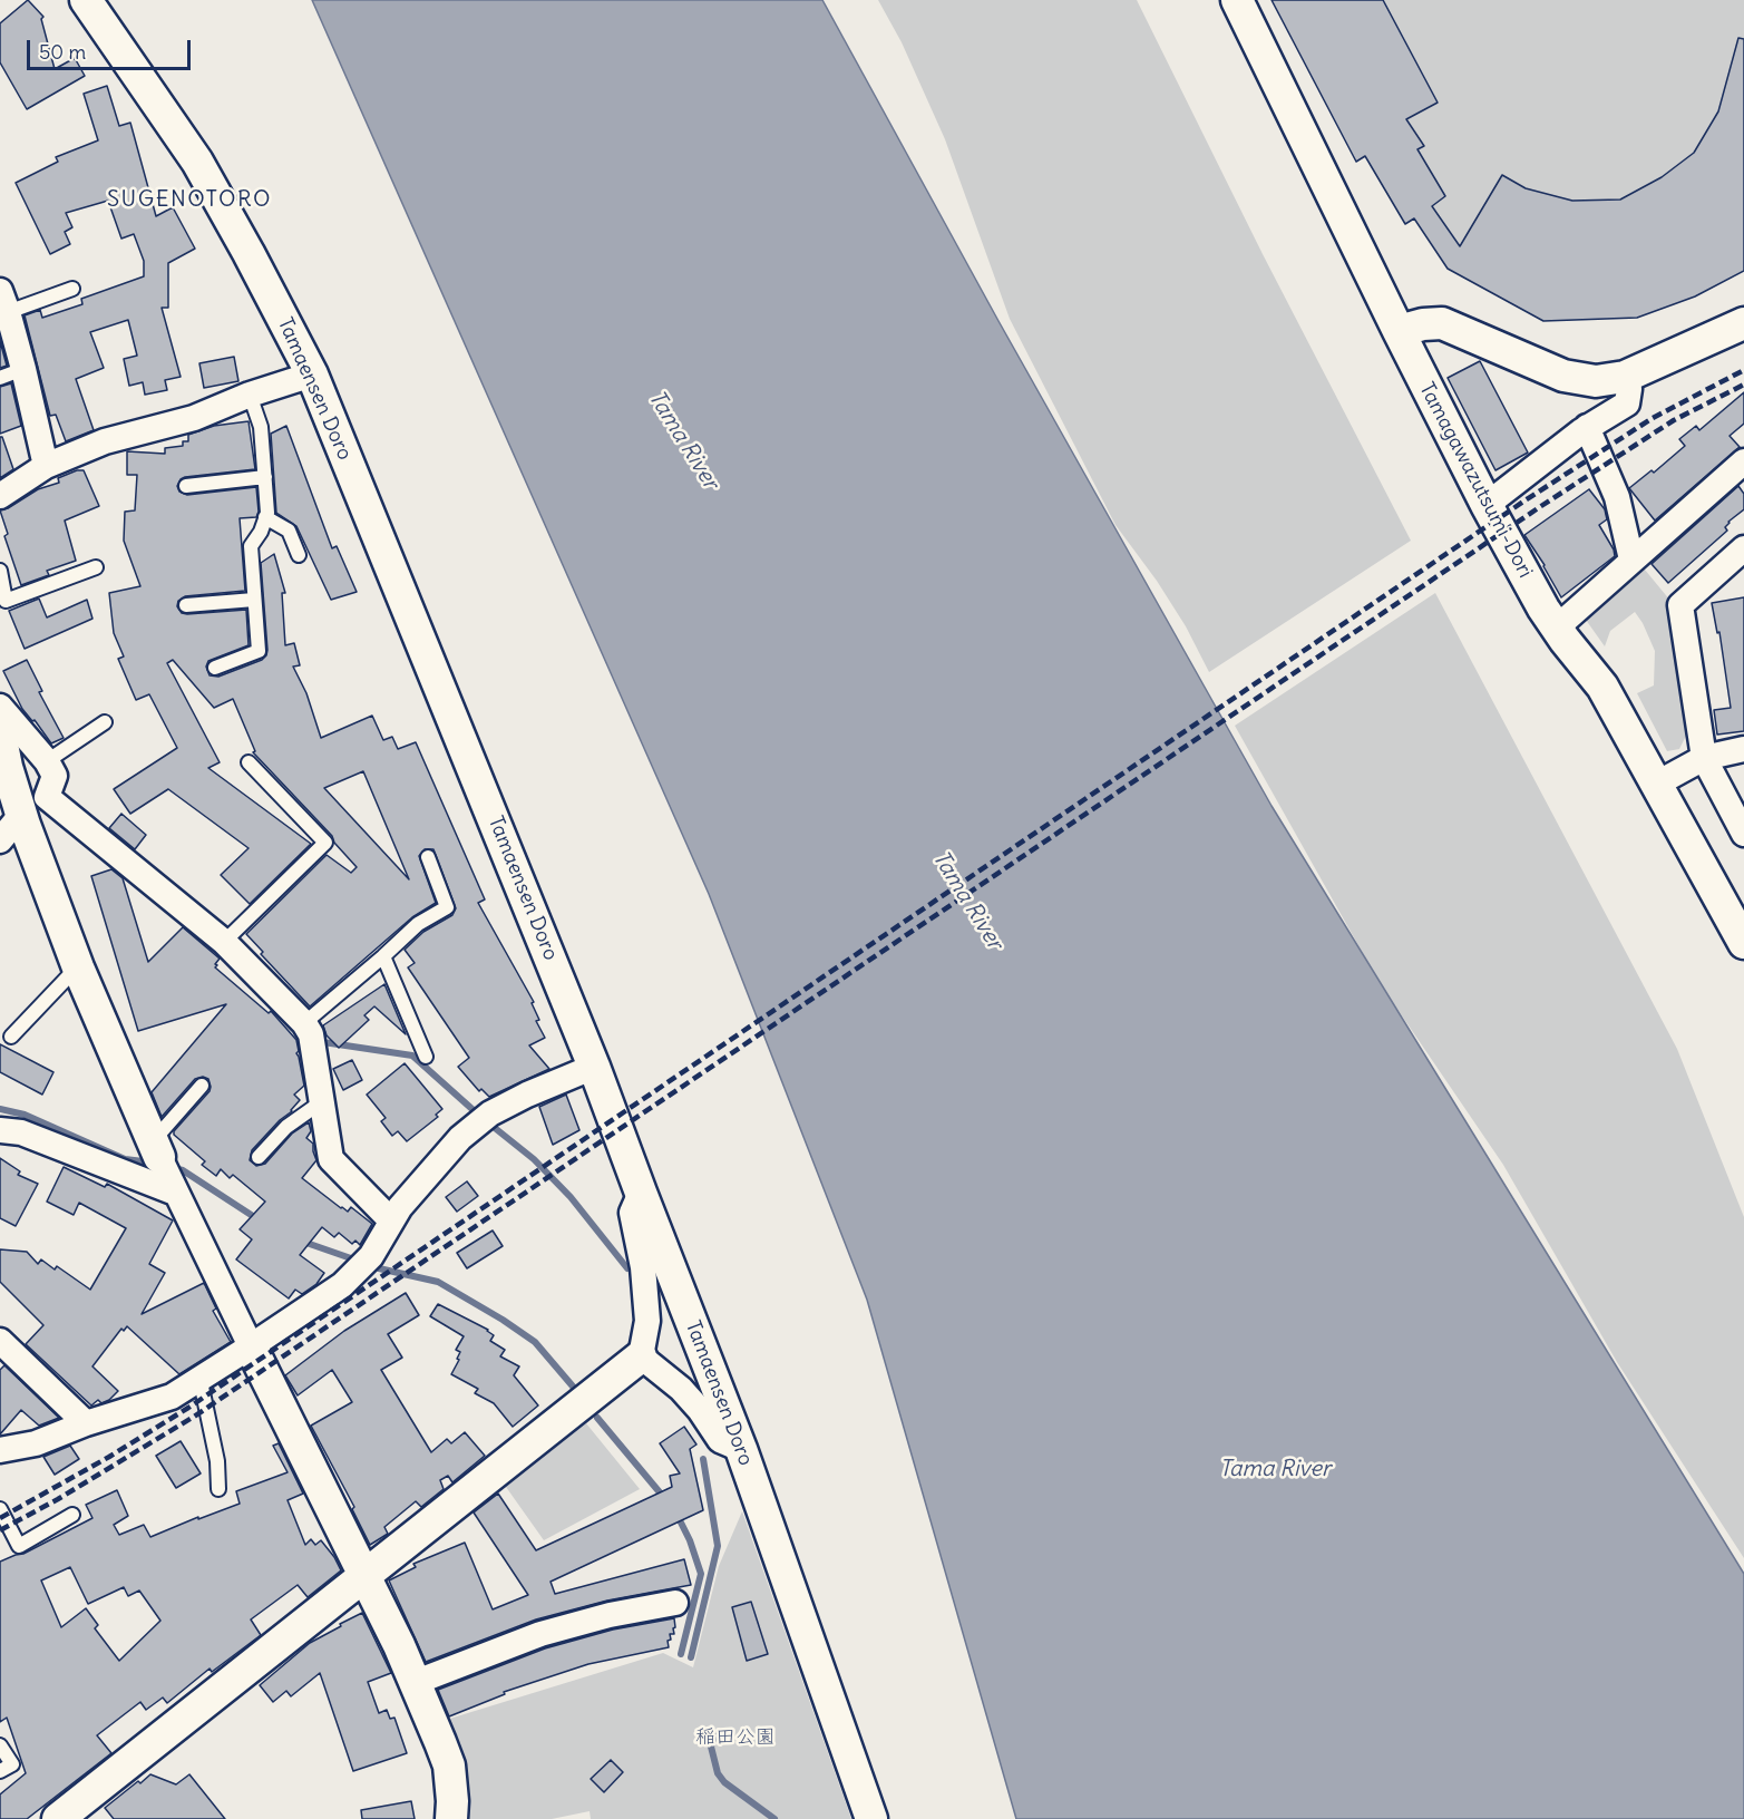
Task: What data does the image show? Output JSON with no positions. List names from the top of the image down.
{
  "streets": {
    "street": ["Tamaensen Doro", "Tamagawazutsumi-Dori"]
  },
  "districts": ["SUGENOTORO"],
  "water": ["Tama River"],
  "parks": ["稲田公園"],
  "scale_bar": "50 m"
}
